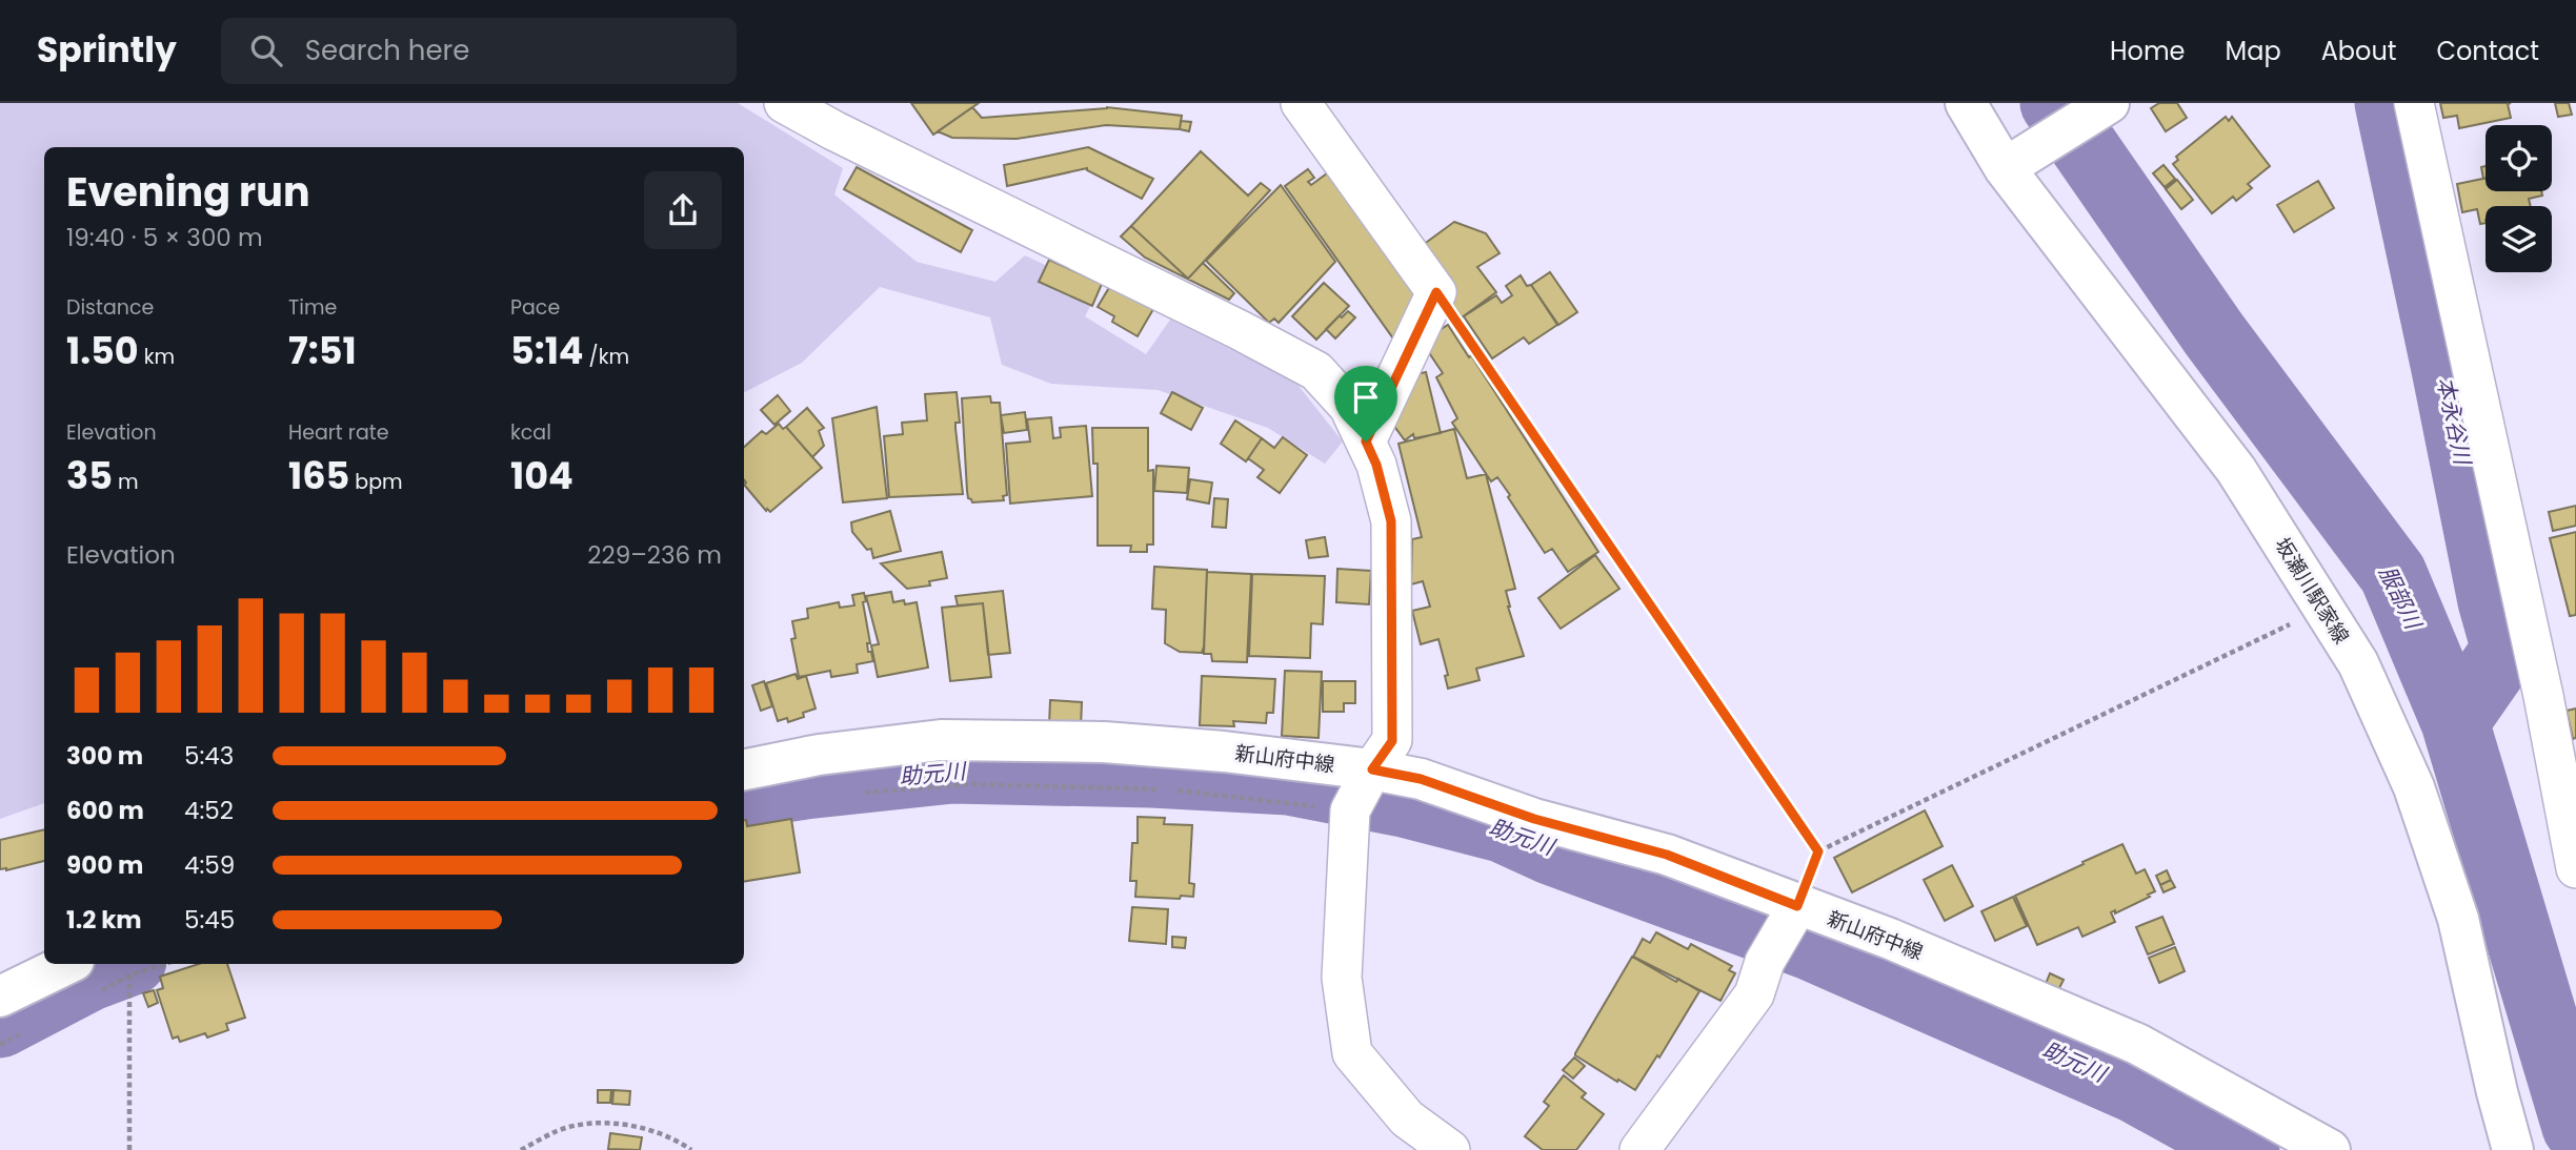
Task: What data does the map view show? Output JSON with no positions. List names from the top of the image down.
{
  "streets": {
    "main road": ["坂瀬川駅家線", "新山府中線"]
  },
  "water": ["本永谷川", "服部川", "助元川"],
  "page": {
    "header": "Sprintly",
    "search": "Search here",
    "nav": [
      "Home",
      "Map",
      "About",
      "Contact"
    ],
    "heading": ["Evening run", "19:40 · 5 × 300 m"],
    "stats": [
      ["Distance", "1.50 km"],
      ["Time", "7:51"],
      ["Pace", "5:14 /km"],
      ["Elevation", "35 m"],
      ["Heart rate", "165 bpm"],
      ["kcal", "104"]
    ],
    "chart": ["Elevation", "229–236 m"],
    "list": [
      {
        "name": "300 m",
        "note": "5:43"
      },
      {
        "name": "600 m",
        "note": "4:52"
      },
      {
        "name": "900 m",
        "note": "4:59"
      },
      {
        "name": "1.2 km",
        "note": "5:45"
      }
    ]
  }
}
